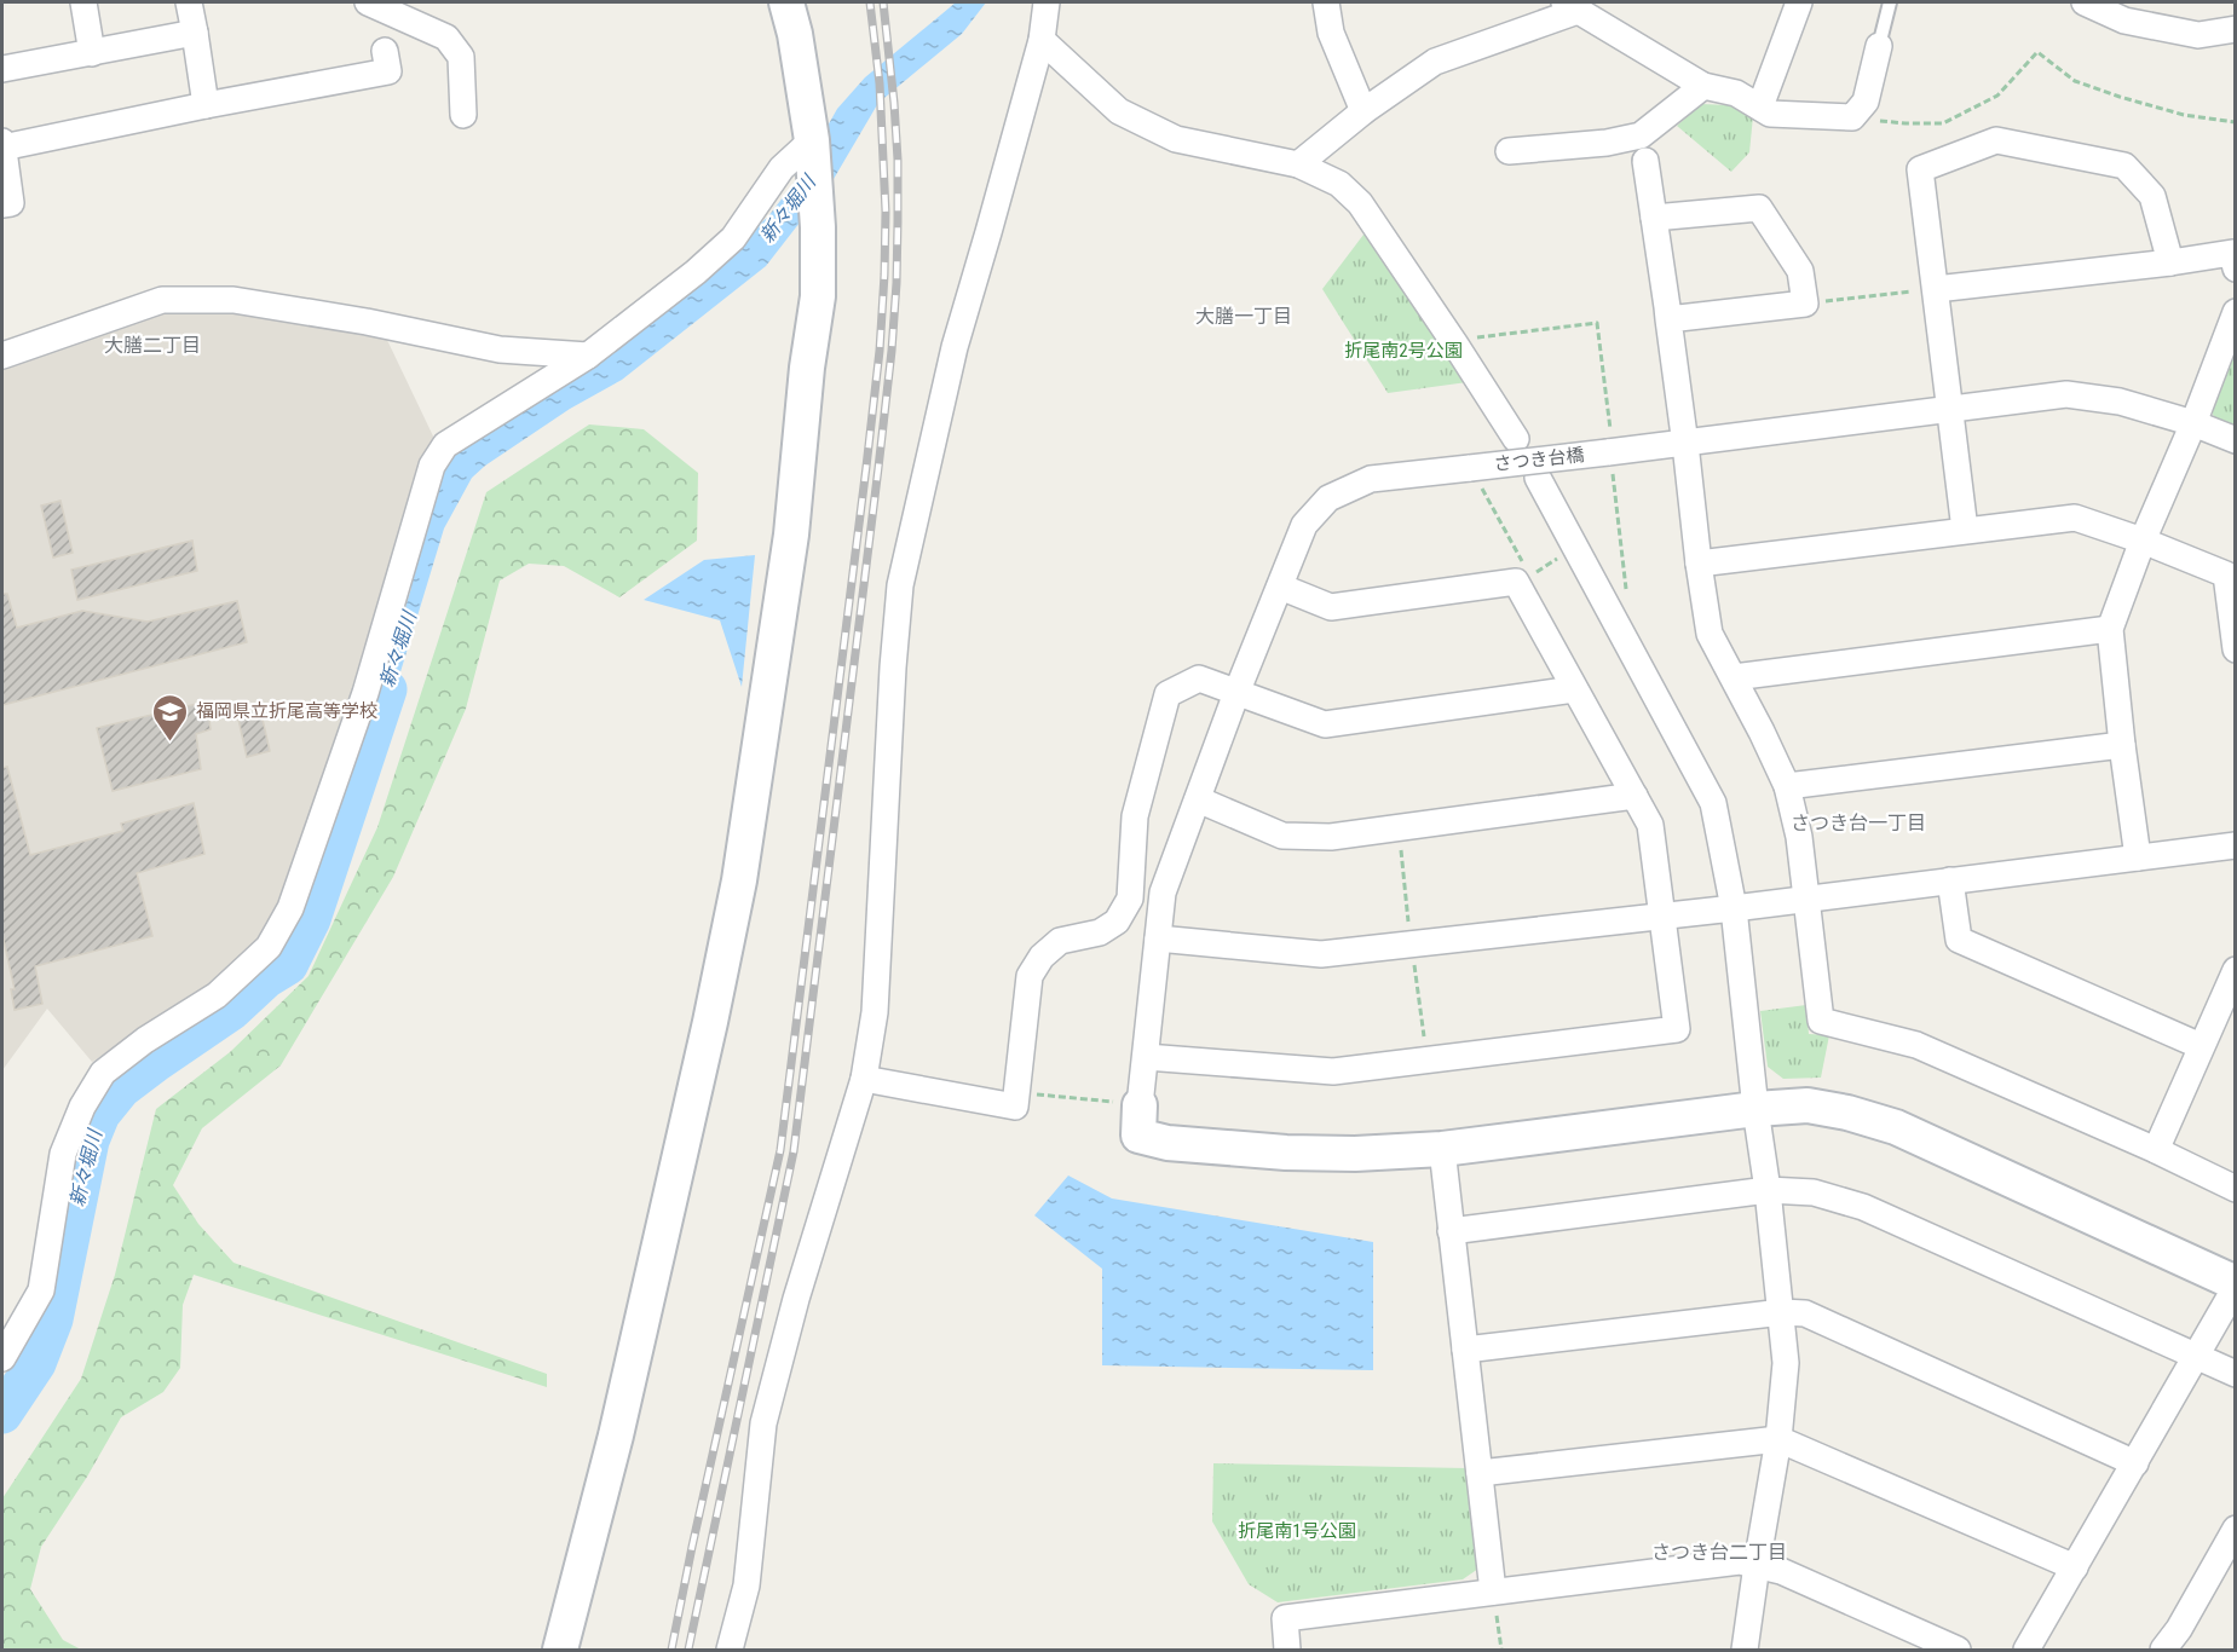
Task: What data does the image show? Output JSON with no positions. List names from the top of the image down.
{
  "streets": {
    "street": ["さつき台橋"]
  },
  "districts": [
    "大膳一丁目",
    "大膳二丁目",
    "さつき台一丁目",
    "さつき台二丁目"
  ],
  "water": ["新々堀川"],
  "parks": ["折尾南2号公園", "折尾南1号公園"],
  "places": {
    "school or university": ["福岡県立折尾高等学校"]
  }
}
